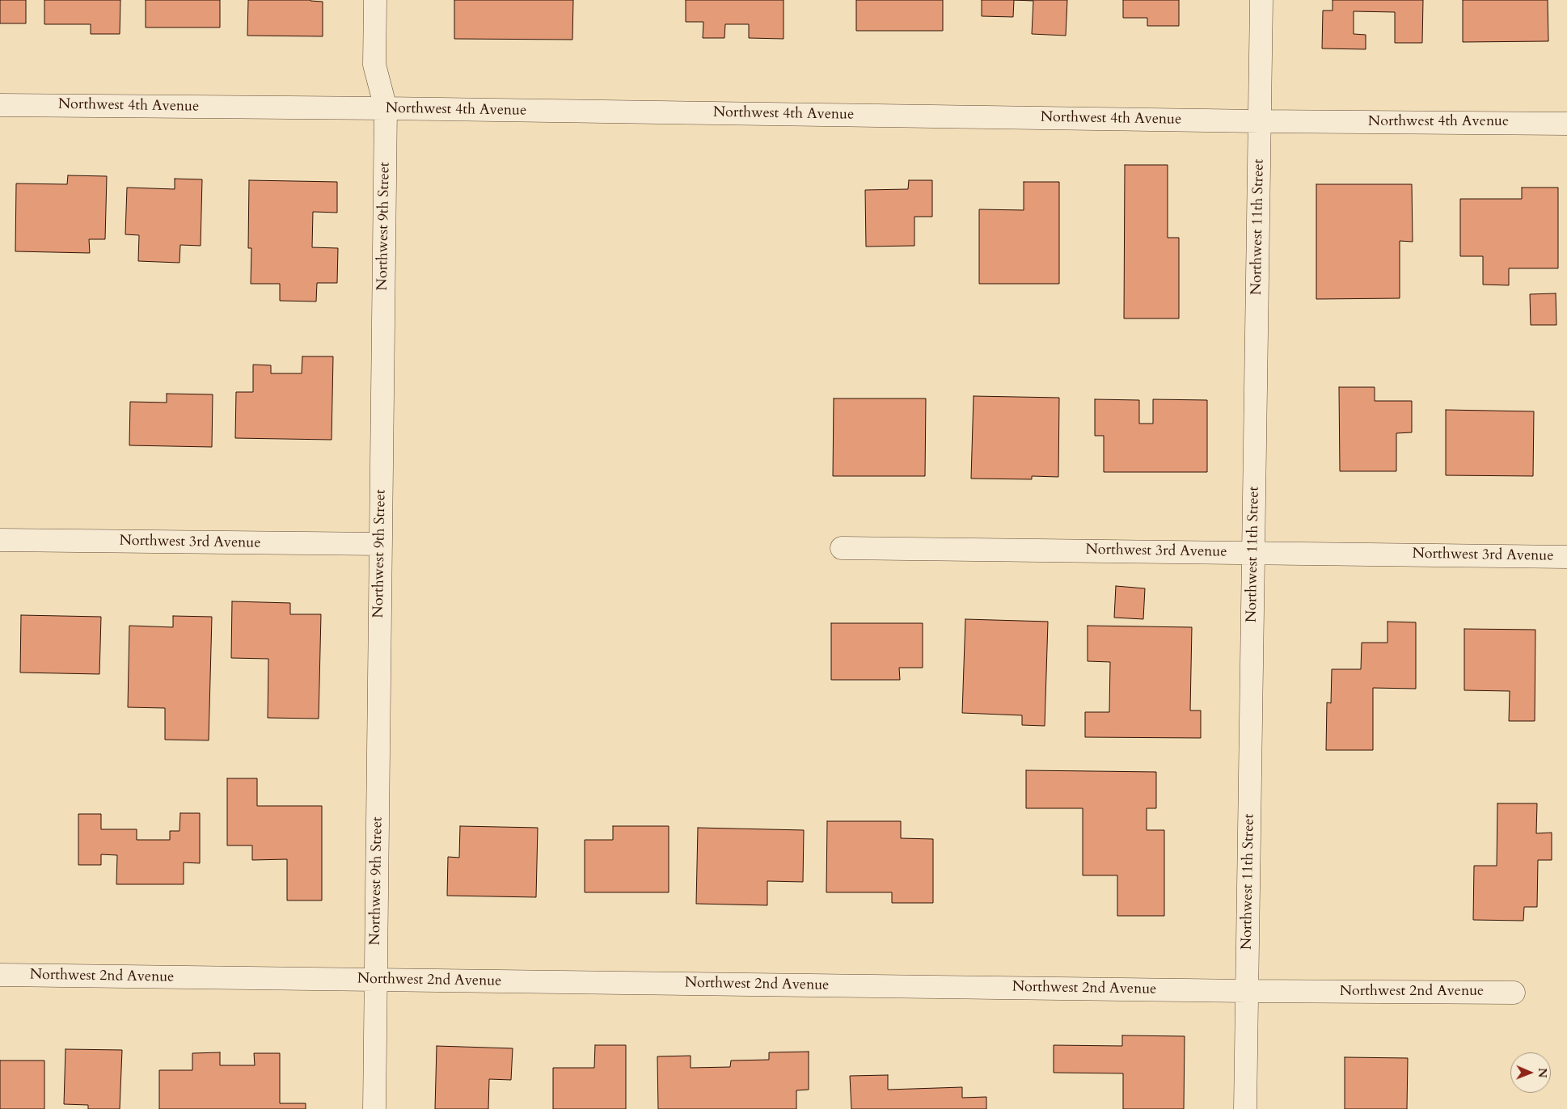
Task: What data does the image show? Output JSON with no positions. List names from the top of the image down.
{
  "streets": {
    "street": [
      "Northwest 4th Avenue",
      "Northwest 9th Street",
      "Northwest 11th Street",
      "Northwest 3rd Avenue",
      "Northwest 2nd Avenue"
    ]
  },
  "crossings": [
    ["Northwest 4th Avenue", "Northwest 9th Street"],
    ["Northwest 4th Avenue", "Northwest 11th Street"],
    ["Northwest 9th Street", "Northwest 3rd Avenue"],
    ["Northwest 9th Street", "Northwest 2nd Avenue"],
    ["Northwest 11th Street", "Northwest 3rd Avenue"],
    ["Northwest 11th Street", "Northwest 2nd Avenue"]
  ],
  "north": "right"
}
